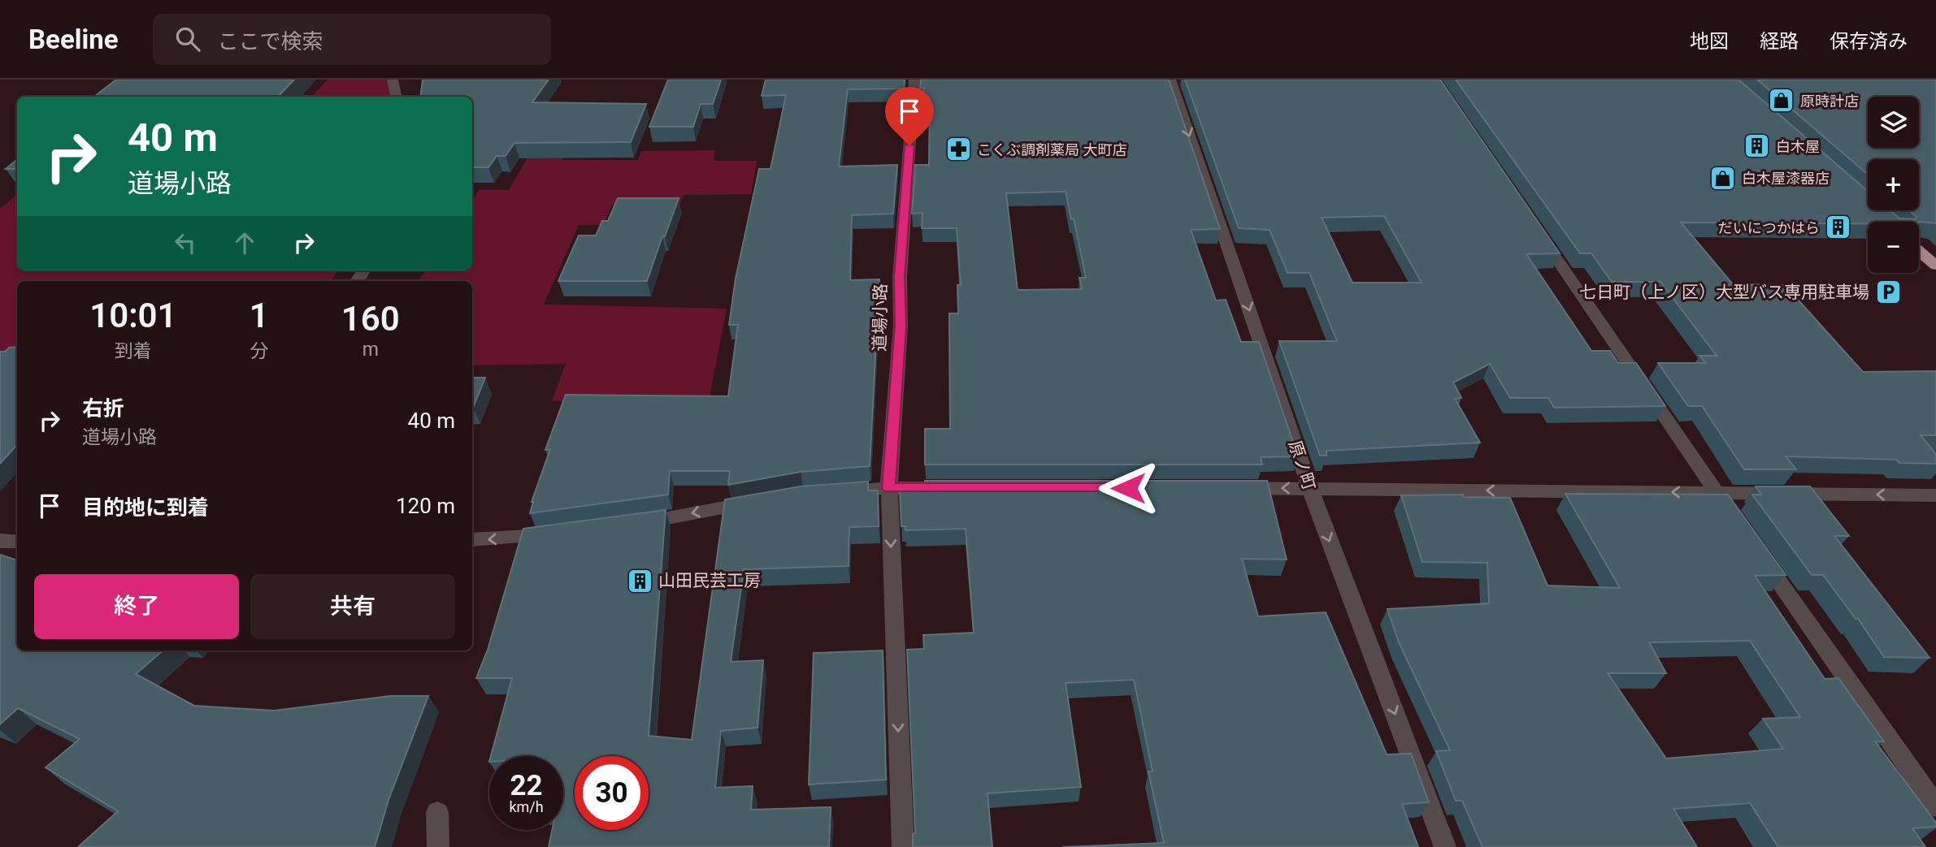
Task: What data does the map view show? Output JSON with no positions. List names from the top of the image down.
{
  "streets": {
    "street": ["道場小路", "原ノ町"]
  },
  "one_way": ["道場小路", "原ノ町"],
  "places": {
    "shop": ["原時計店", "白木屋漆器店"],
    "building": ["白木屋", "だいにつかはら", "山田民芸工房"],
    "pharmacy": ["こくぶ調剤薬局 大町店"],
    "parking": ["七日町（上ノ区）大型バス専用駐車場"]
  },
  "page": {
    "header": "Beeline",
    "search": "ここで検索",
    "nav": ["地図", "経路", "保存済み"],
    "map_buttons": ["+", "−"],
    "turn": ["40 m", "道場小路"],
    "eta": [
      "10:01",
      "到着",
      "1",
      "分",
      "160",
      "m"
    ],
    "list": [
      {
        "name": "右折",
        "note": "道場小路",
        "value": "40 m"
      },
      {
        "name": "目的地に到着",
        "value": "120 m"
      }
    ],
    "buttons": ["終了", "共有"],
    "speed": "22 km/h",
    "limit": "30"
  }
}
